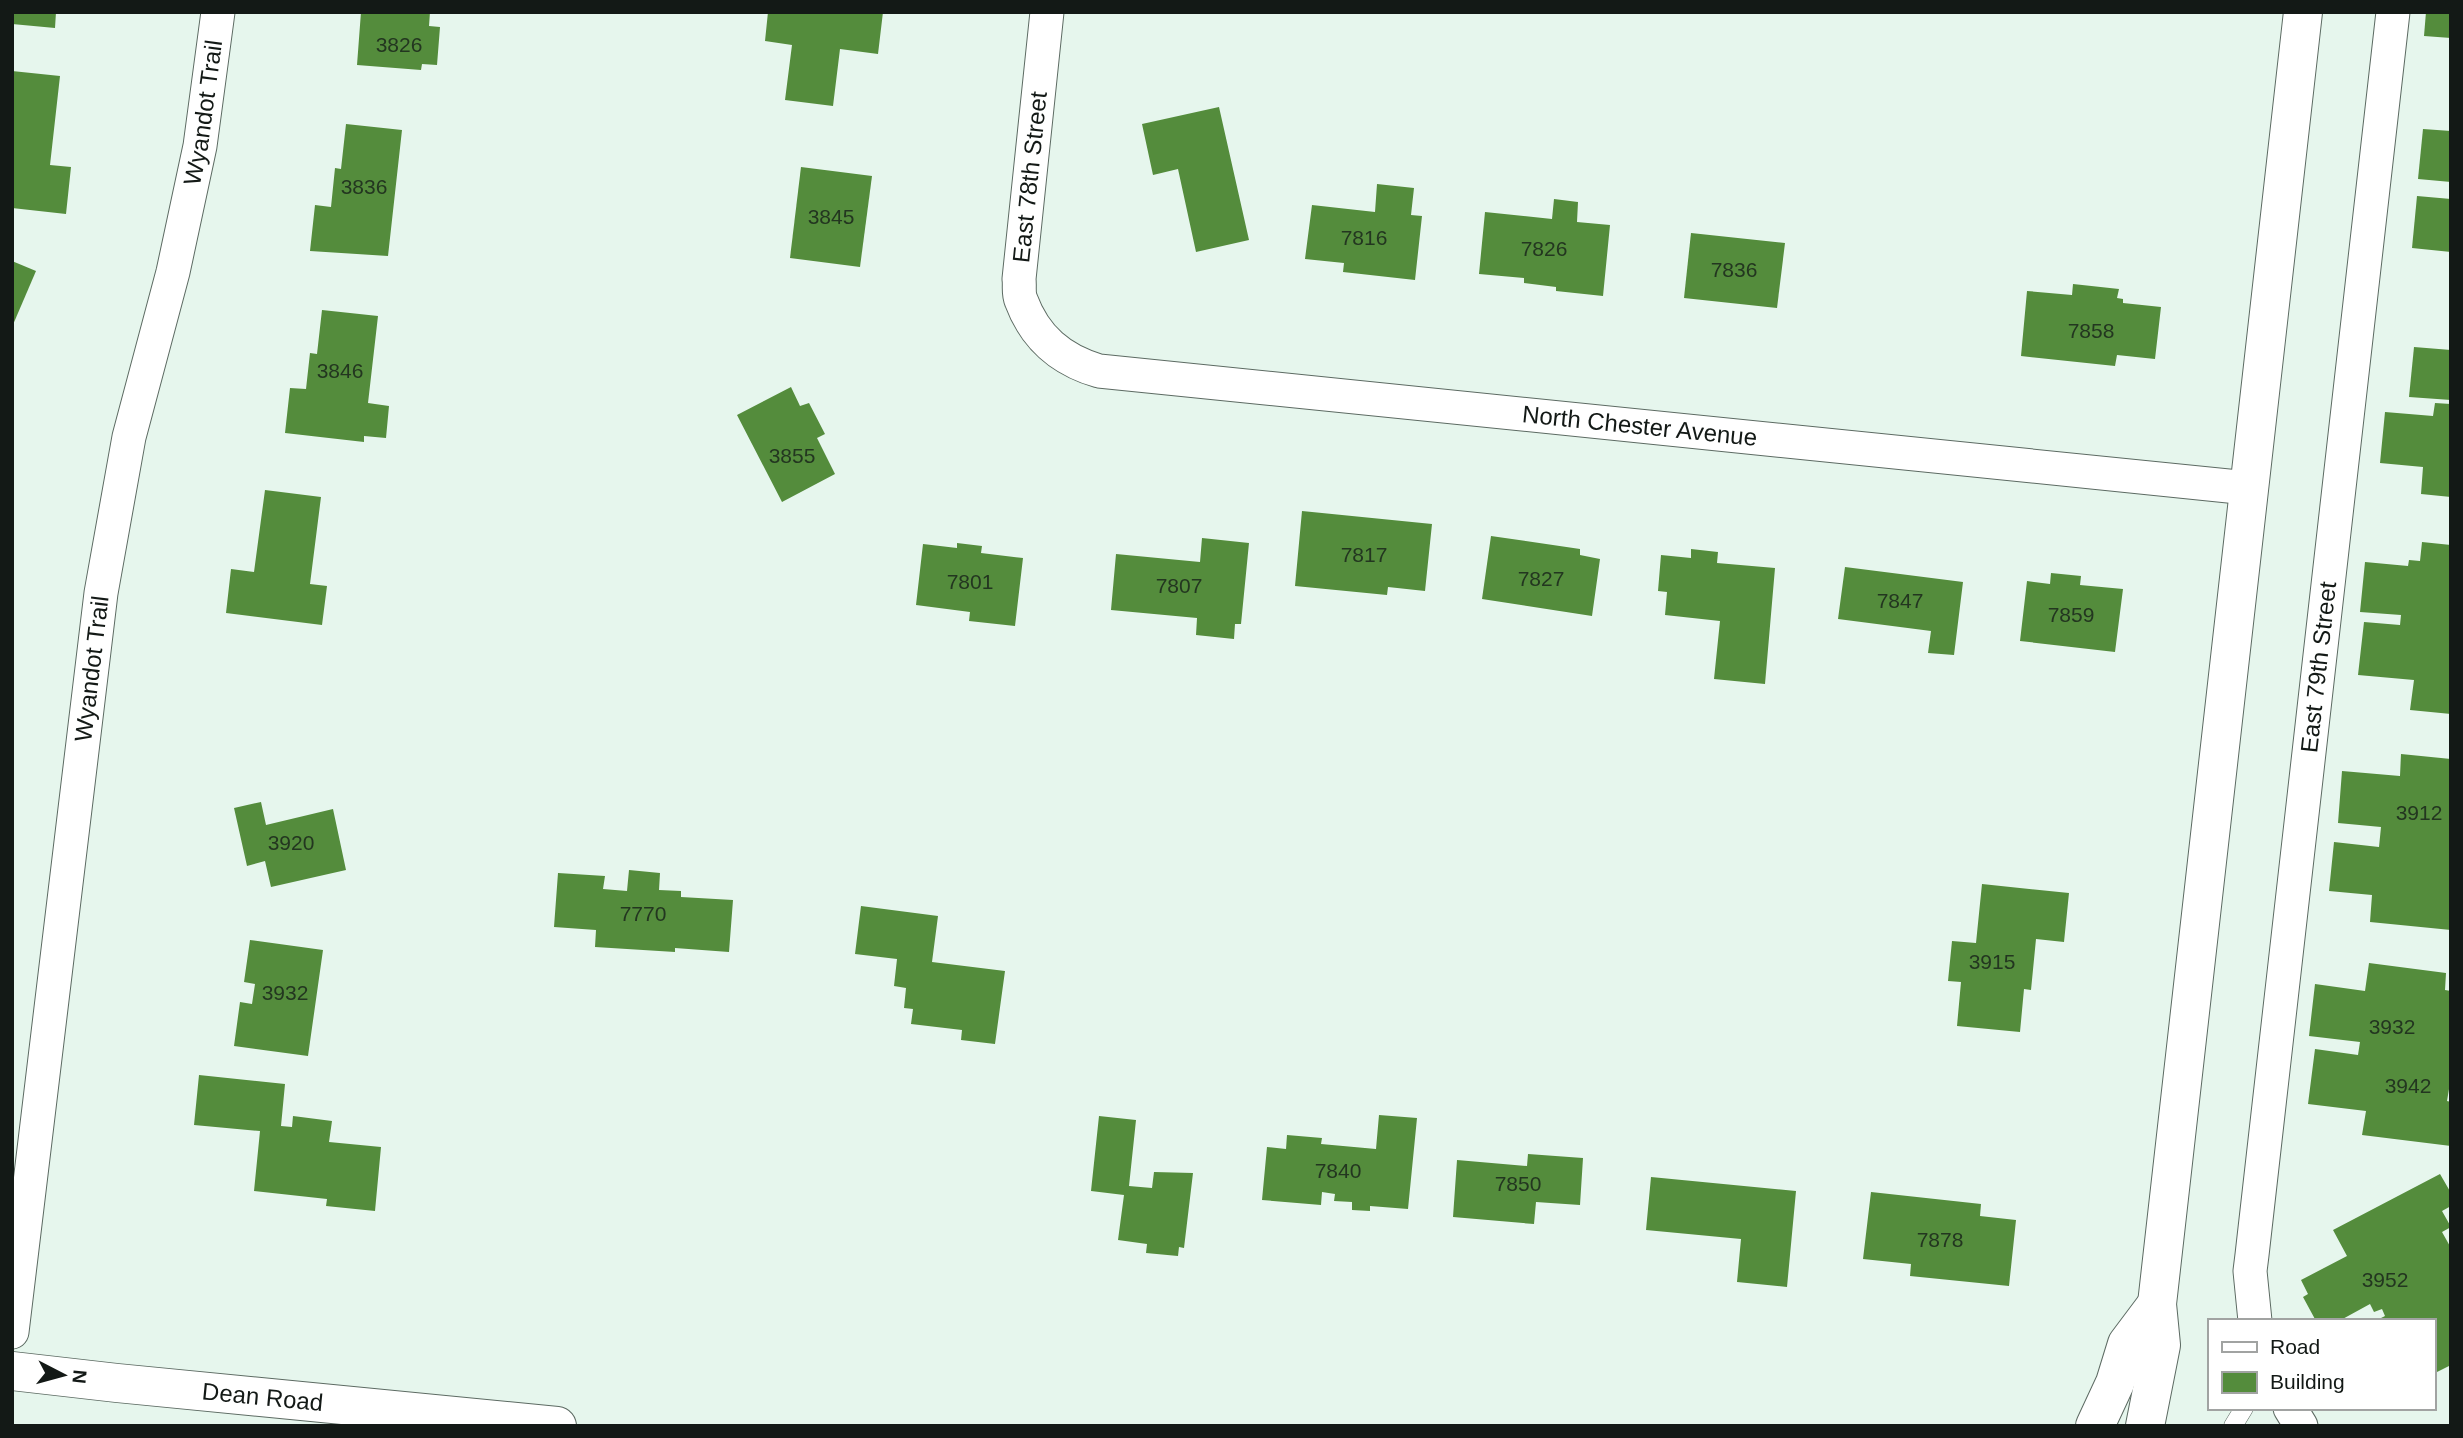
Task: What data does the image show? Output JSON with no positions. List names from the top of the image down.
{
  "streets": {
    "street": [
      "Wyandot Trail",
      "East 78th Street",
      "North Chester Avenue",
      "East 79th Street",
      "Dean Road"
    ]
  },
  "crossings": [
    ["East 78th Street", "North Chester Avenue"]
  ],
  "house_numbers": [
    "3826",
    "3836",
    "3845",
    "7816",
    "7826",
    "7836",
    "7858",
    "3846",
    "3855",
    "7817",
    "7827",
    "7801",
    "7807",
    "7847",
    "7859",
    "3912",
    "3920",
    "7770",
    "3915",
    "3932",
    "3932",
    "3942",
    "7840",
    "7850",
    "7878",
    "3952"
  ],
  "legend": ["Road", "Building"],
  "north": "right"
}
